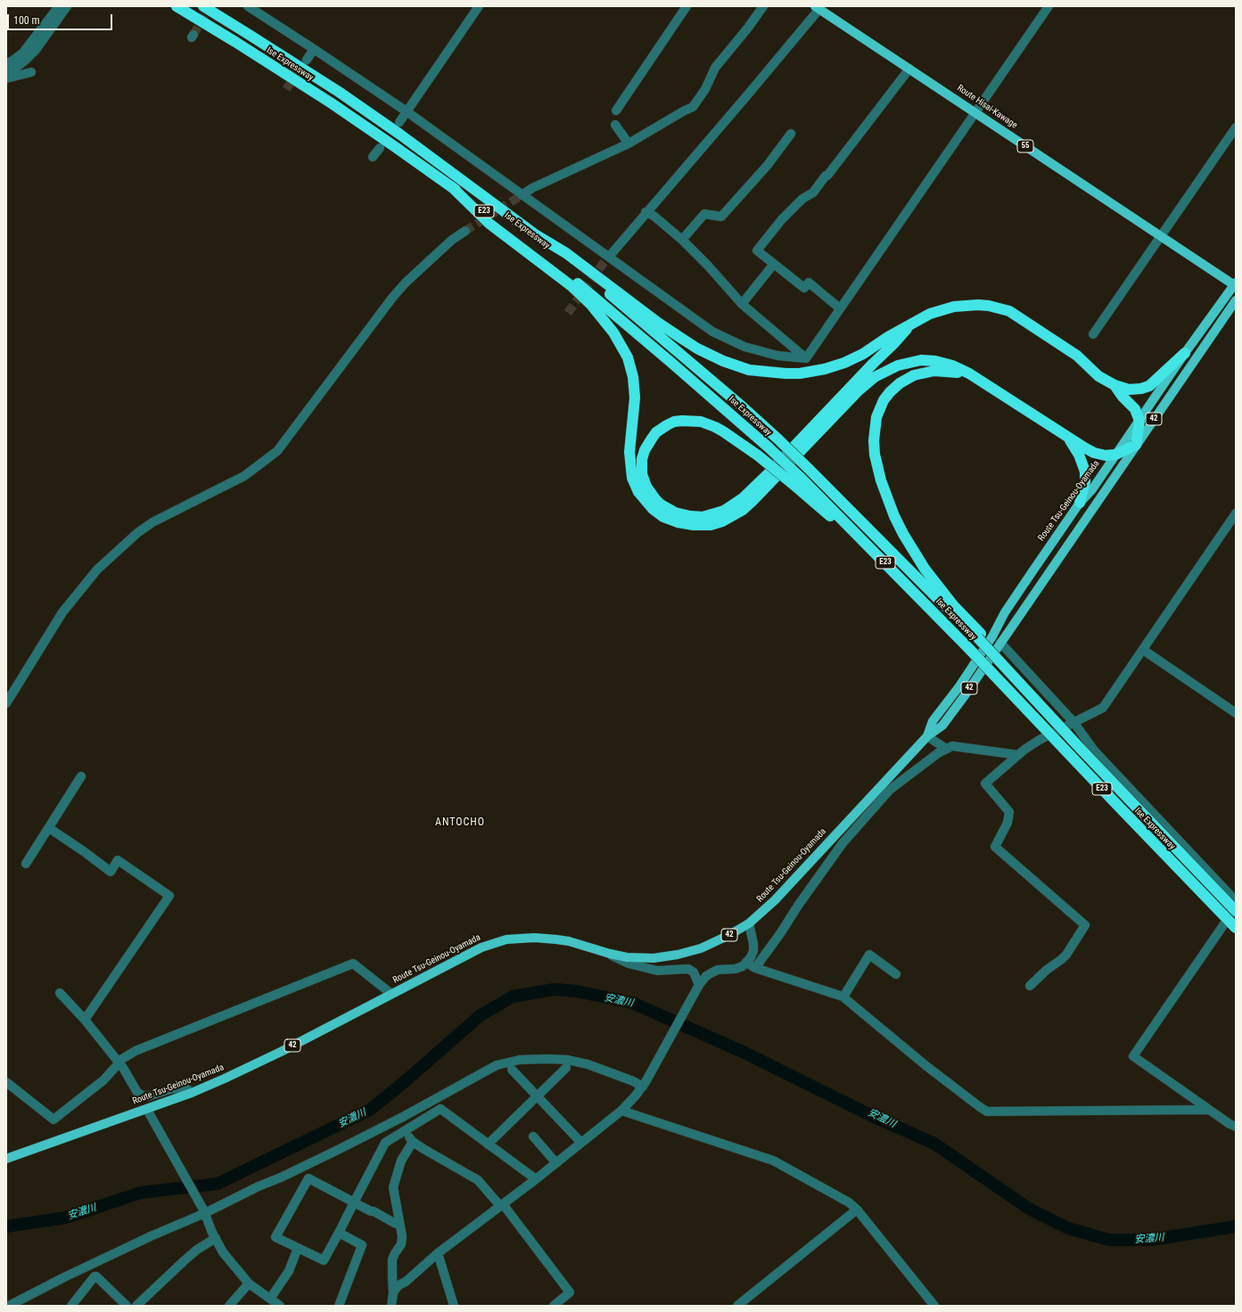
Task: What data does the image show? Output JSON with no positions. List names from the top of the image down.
{
  "streets": {
    "highway": ["Ise Expressway", "E23"],
    "main road": [
      "Route Hisai-Kawage",
      "55",
      "42",
      "Route Tsu-Geinou-Oyamada"
    ]
  },
  "crossings": [
    ["Route Hisai-Kawage", "Route Tsu-Geinou-Oyamada"]
  ],
  "districts": ["ANTOCHO"],
  "water": ["安濃川"],
  "scale_bar": "100 m"
}
